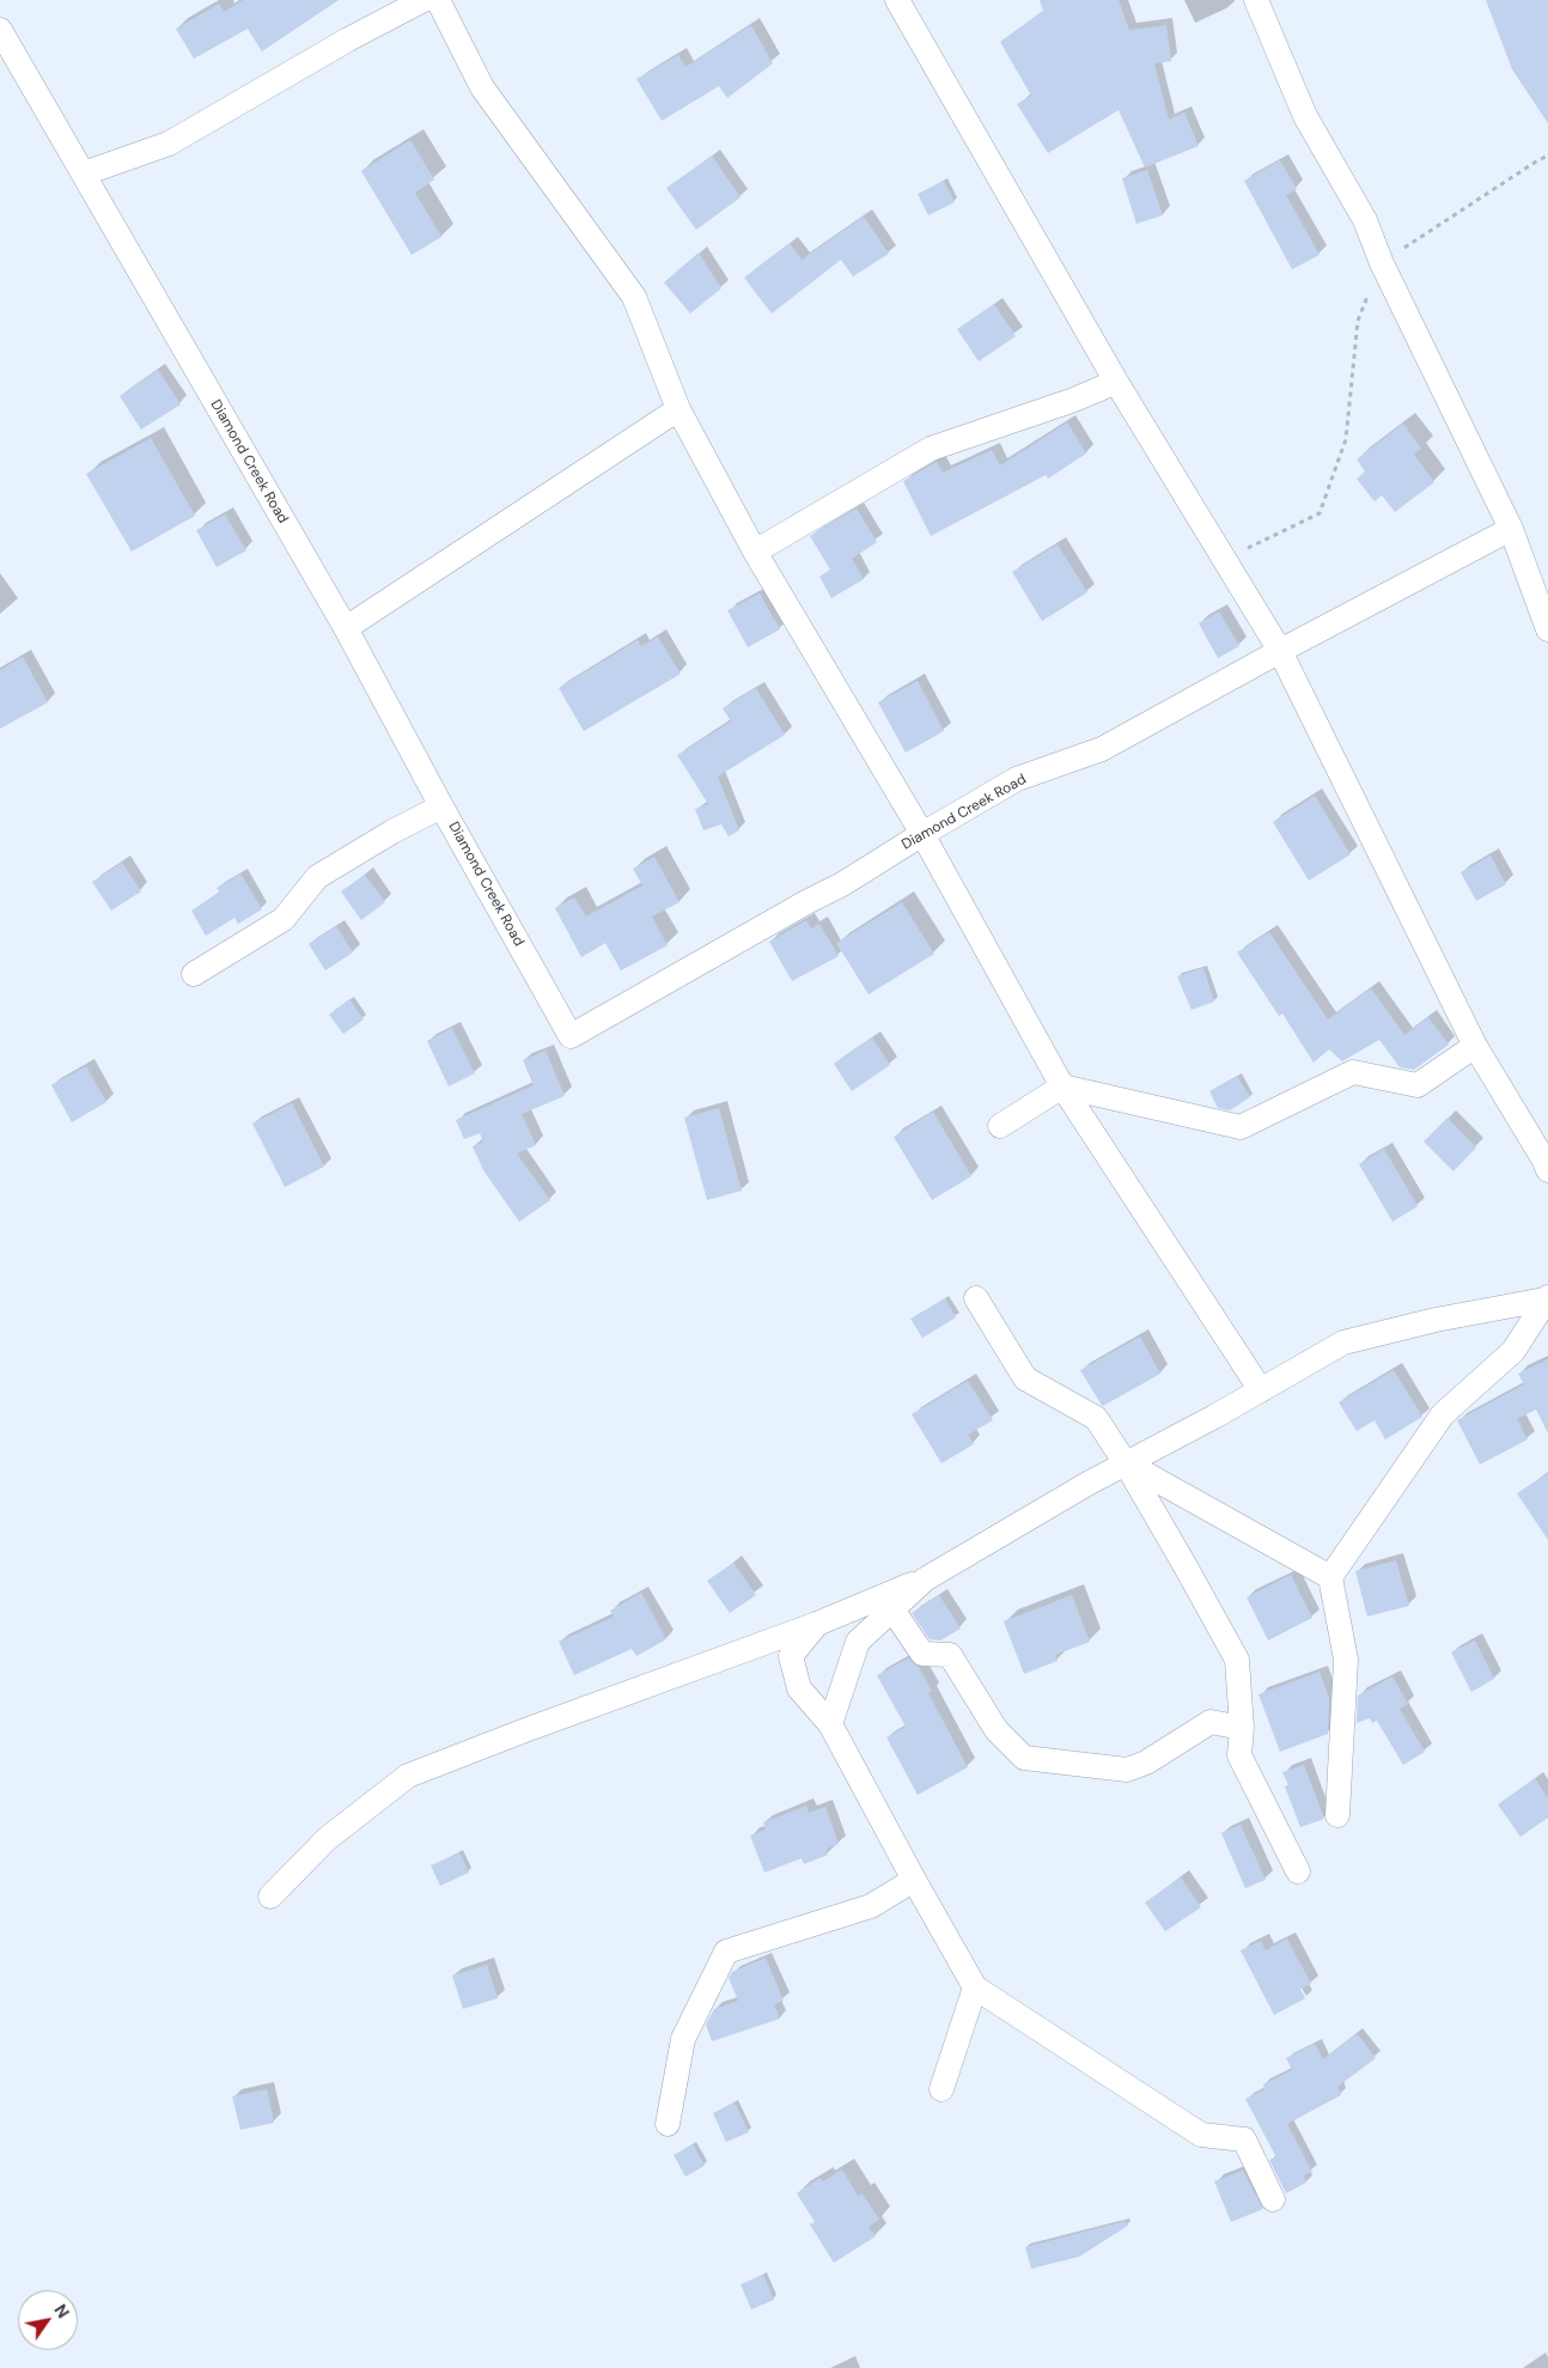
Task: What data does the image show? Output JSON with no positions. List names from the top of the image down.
{
  "streets": {
    "street": ["Diamond Creek Road"]
  },
  "north": "top right"
}
